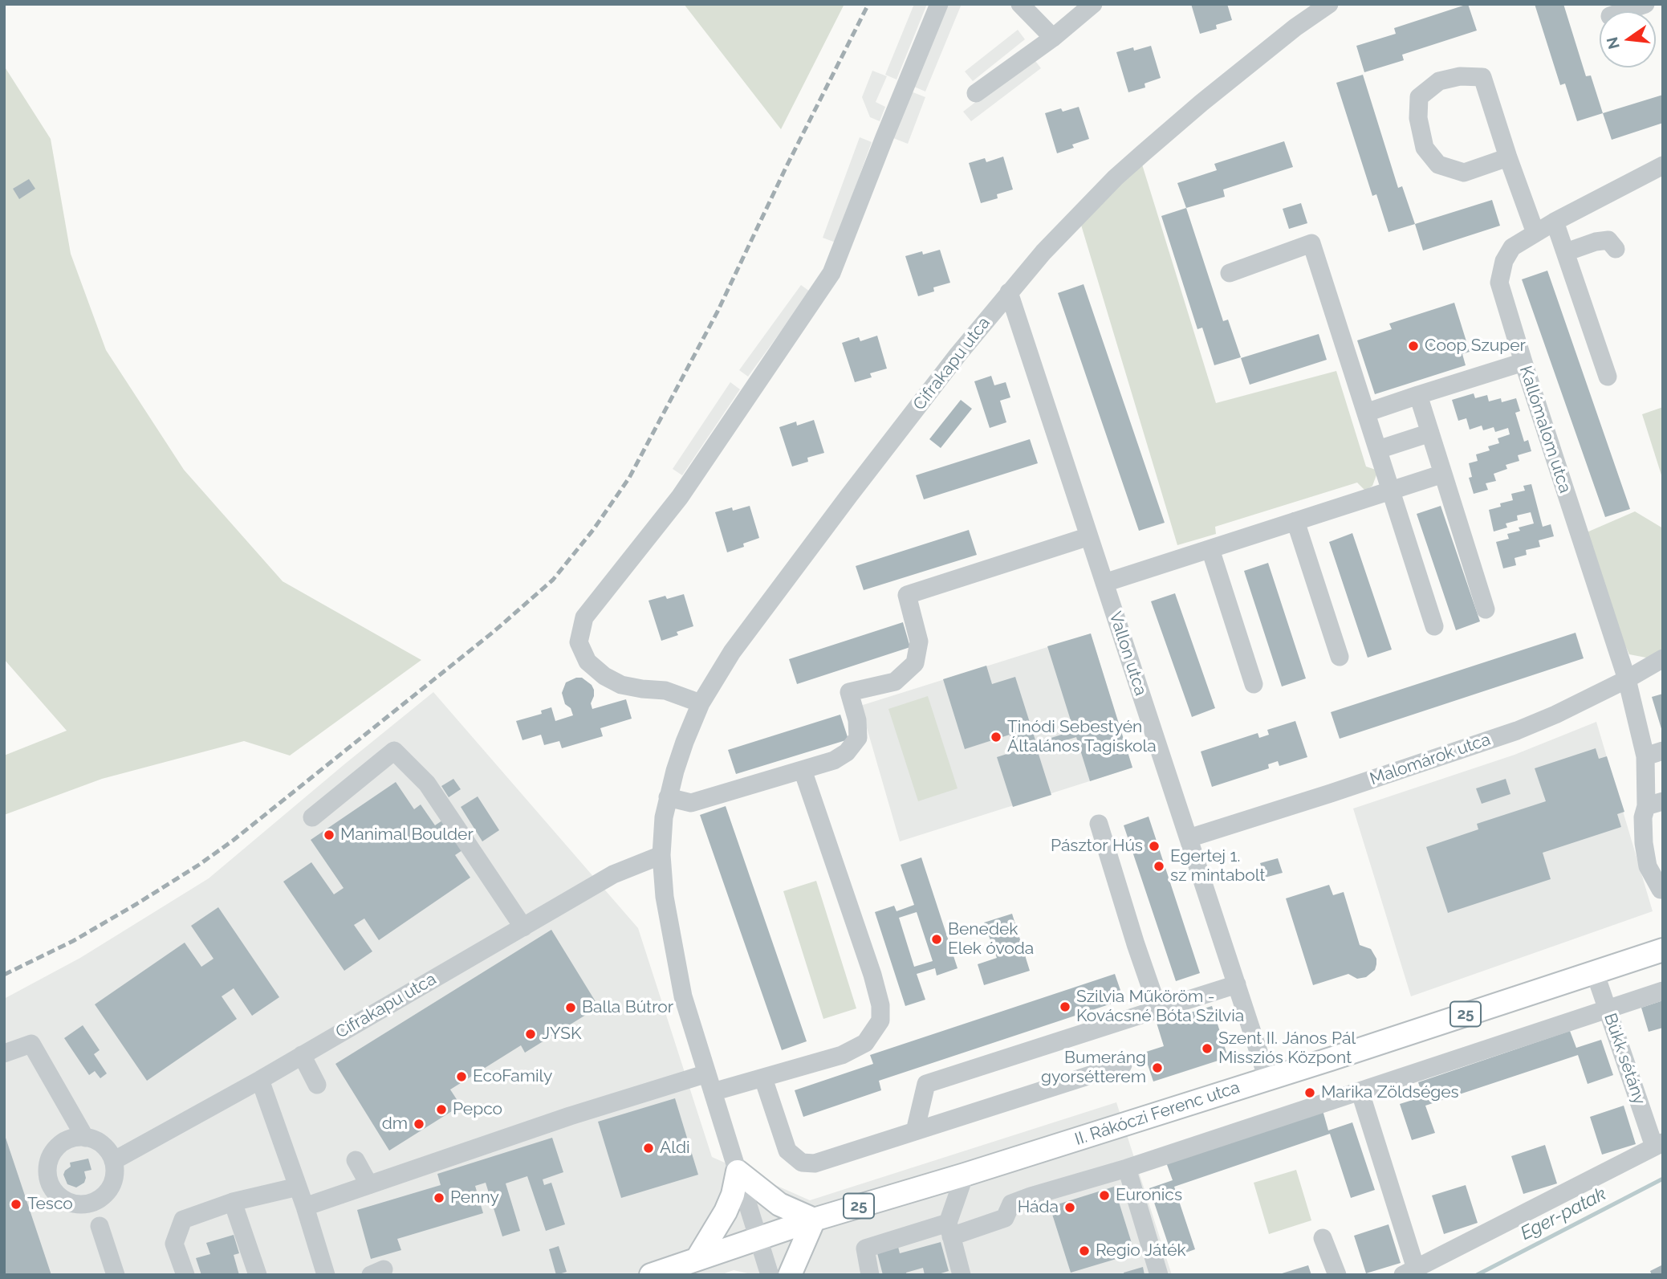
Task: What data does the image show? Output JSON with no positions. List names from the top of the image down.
{
  "streets": {
    "main road": ["25", "II. Rákóczi Ferenc utca"],
    "street": [
      "Cifrakapu utca",
      "Kallómalom utca",
      "Vallon utca",
      "Malomárok utca",
      "Bükk sétány"
    ]
  },
  "crossings": [
    ["Cifrakapu utca", "Vallon utca"],
    ["Cifrakapu utca", "II. Rákóczi Ferenc utca"],
    ["Kallómalom utca", "Malomárok utca"],
    ["Vallon utca", "Malomárok utca"],
    ["Vallon utca", "II. Rákóczi Ferenc utca"],
    ["Bükk sétány", "II. Rákóczi Ferenc utca"]
  ],
  "water": ["Eger-patak"],
  "places": [
    "Coop Szuper",
    "Tinódi Sebestyén Általános Tagiskola",
    "Manimal Boulder",
    "Pásztor Hús",
    "Egertej 1. sz mintabolt",
    "Benedek Elek óvoda",
    "Szilvia Műköröm - Kovácsné Bóta Szilvia",
    "Balla Bútror",
    "JYSK",
    "Szent II. János Pál Missziós Központ",
    "Bumeráng gyorsétterem",
    "EcoFamily",
    "Marika Zöldséges",
    "Pepco",
    "dm",
    "Aldi",
    "Euronics",
    "Penny",
    "Tesco",
    "Háda",
    "Regio Játék"
  ],
  "north": "left"
}
